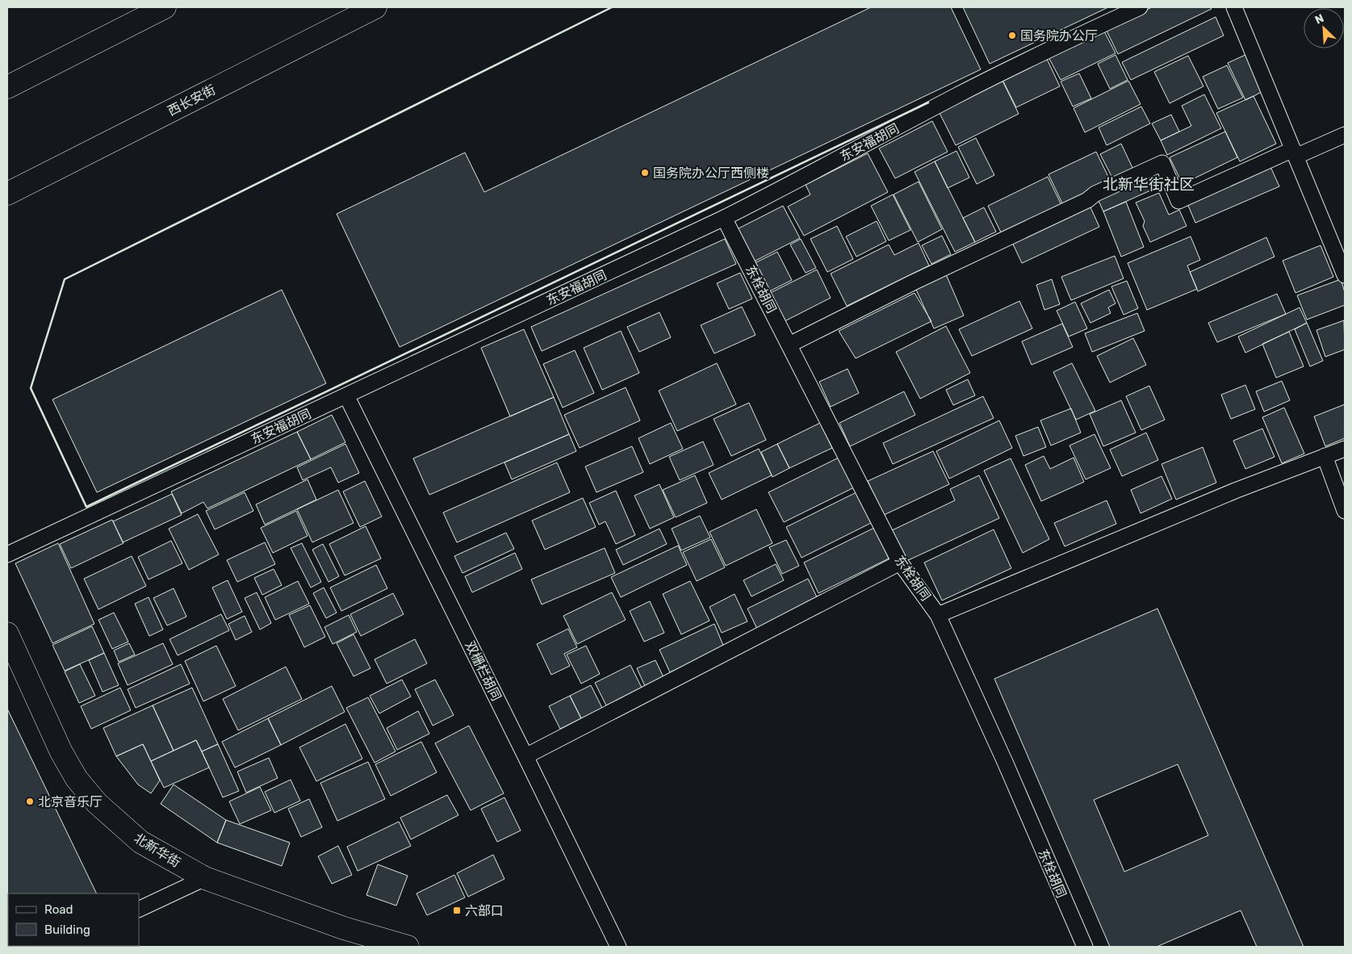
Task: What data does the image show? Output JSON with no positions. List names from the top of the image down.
{
  "streets": {
    "main road": ["西长安街", "北新华街"],
    "lane": ["东安福胡同", "东栓胡同", "双栅栏胡同"]
  },
  "crossings": [
    ["东安福胡同", "东栓胡同"],
    ["东安福胡同", "双栅栏胡同"]
  ],
  "districts": ["北新华街社区"],
  "places": {
    "other": ["国务院办公厅", "国务院办公厅西侧楼", "北京音乐厅"],
    "transit": ["六部口"]
  },
  "legend": ["Road", "Building"],
  "north": "top left"
}
